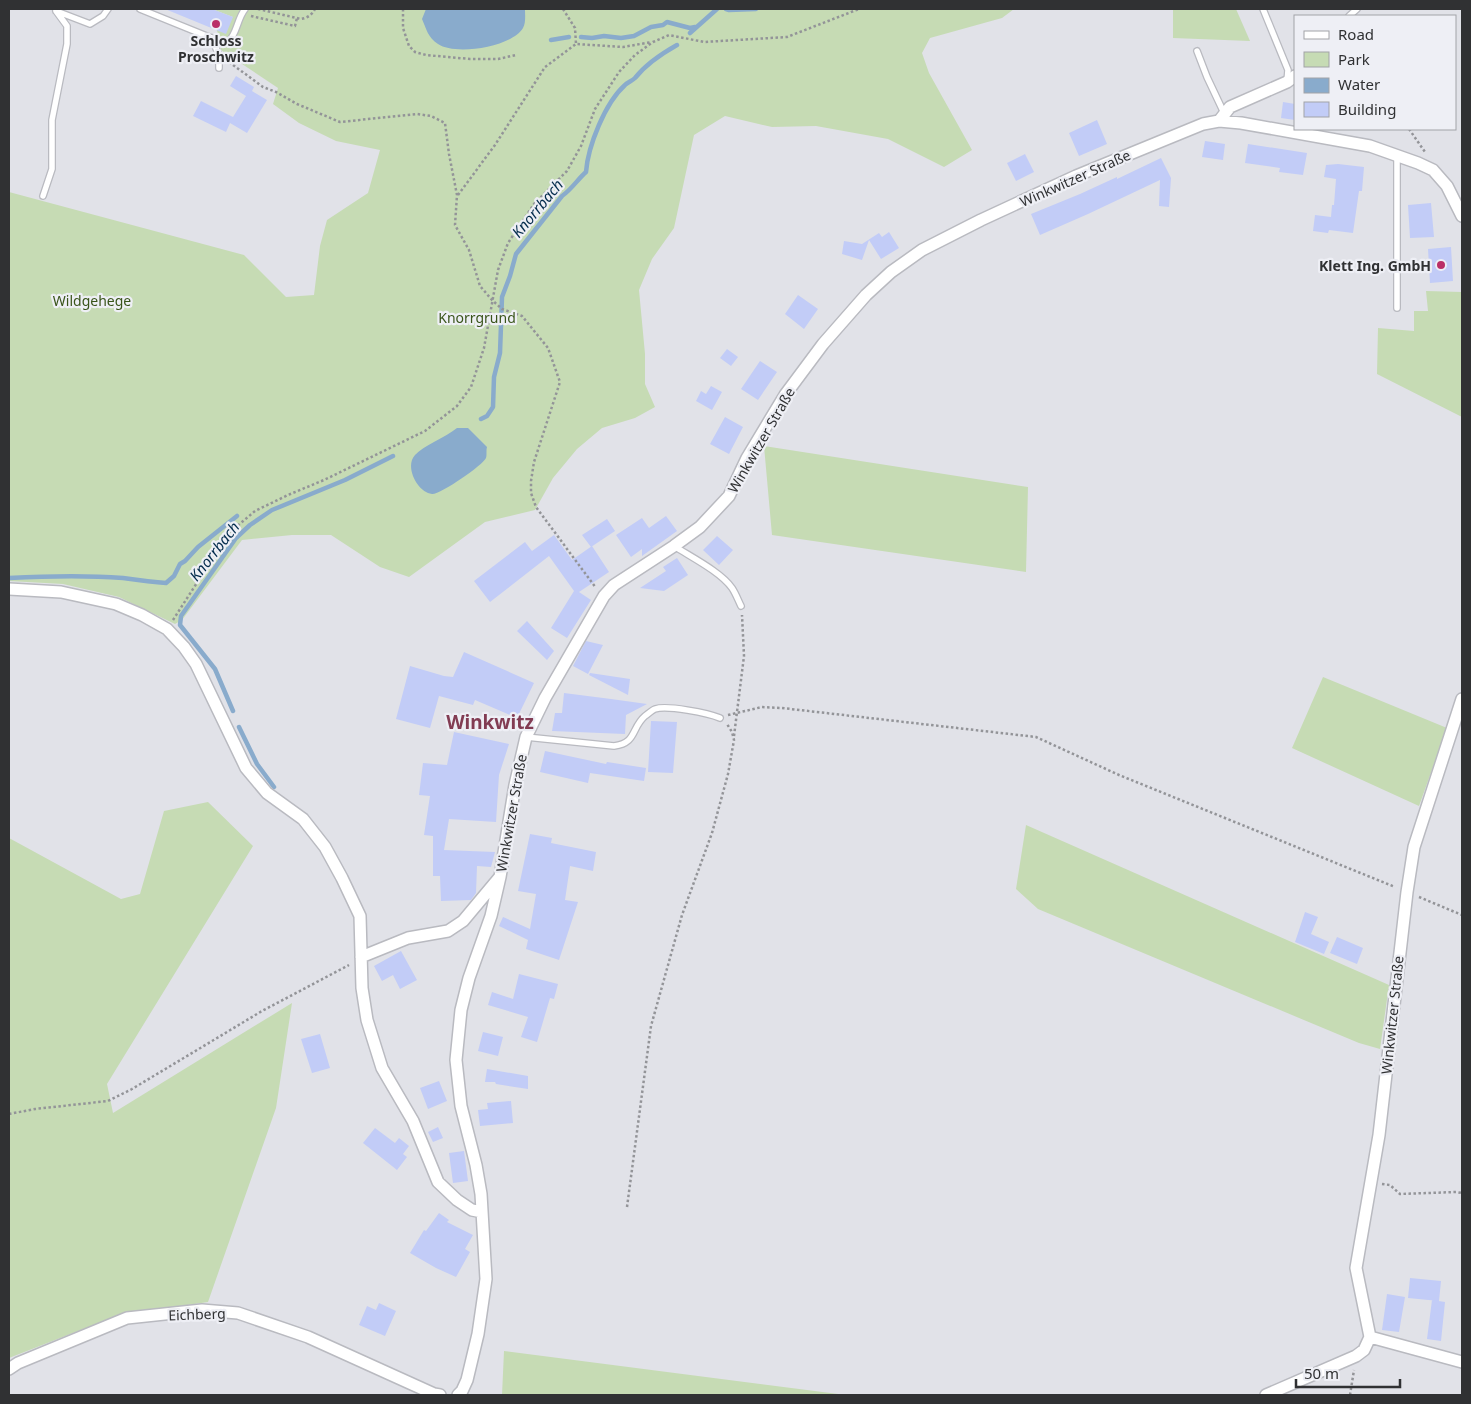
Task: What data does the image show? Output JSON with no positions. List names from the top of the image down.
{
  "streets": {
    "street": ["Winkwitzer Straße", "Eichberg"]
  },
  "districts": ["Winkwitz"],
  "water": ["Knorrbach"],
  "parks": ["Wildgehege", "Knorrgrund"],
  "places": ["Schloss Proschwitz", "Klett Ing. GmbH"],
  "legend": [
    "Road",
    "Park",
    "Water",
    "Building"
  ],
  "scale_bar": "50 m"
}
